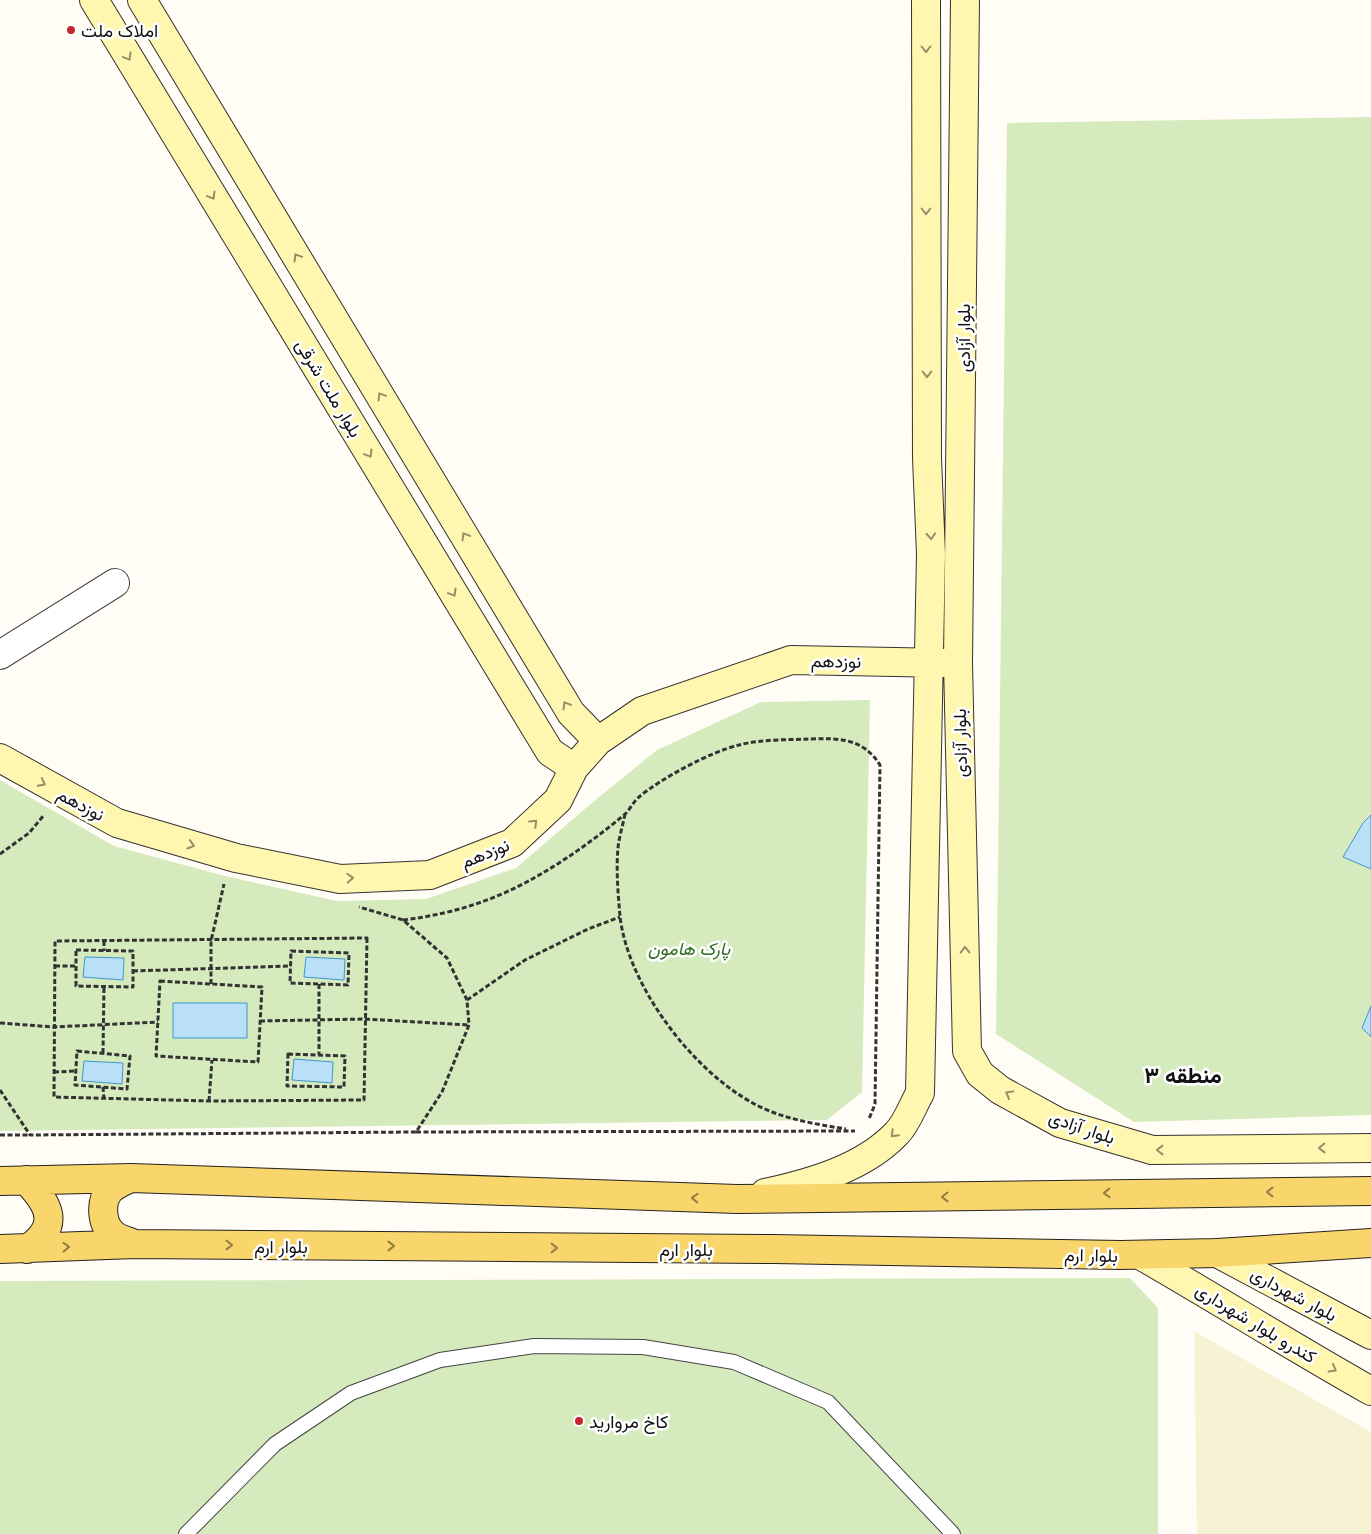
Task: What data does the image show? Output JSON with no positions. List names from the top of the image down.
{
  "streets": {
    "main road": ["بلوار ارم"],
    "street": [
      "بلوار آزادی",
      "بلوار ملت شرقی",
      "نوزدهم",
      "بلوار شهرداری",
      "کندرو بلوار شهرداری"
    ]
  },
  "crossings": [
    ["بلوار آزادی", "نوزدهم"],
    ["بلوار ملت شرقی", "نوزدهم"],
    ["بلوار ارم", "بلوار شهرداری"],
    ["بلوار ارم", "کندرو بلوار شهرداری"]
  ],
  "one_way": ["نوزدهم", "کندرو بلوار شهرداری"],
  "districts": ["منطقه ۳"],
  "parks": ["پارک هامون"],
  "places": ["املاک ملت", "کاخ مروارید"]
}
